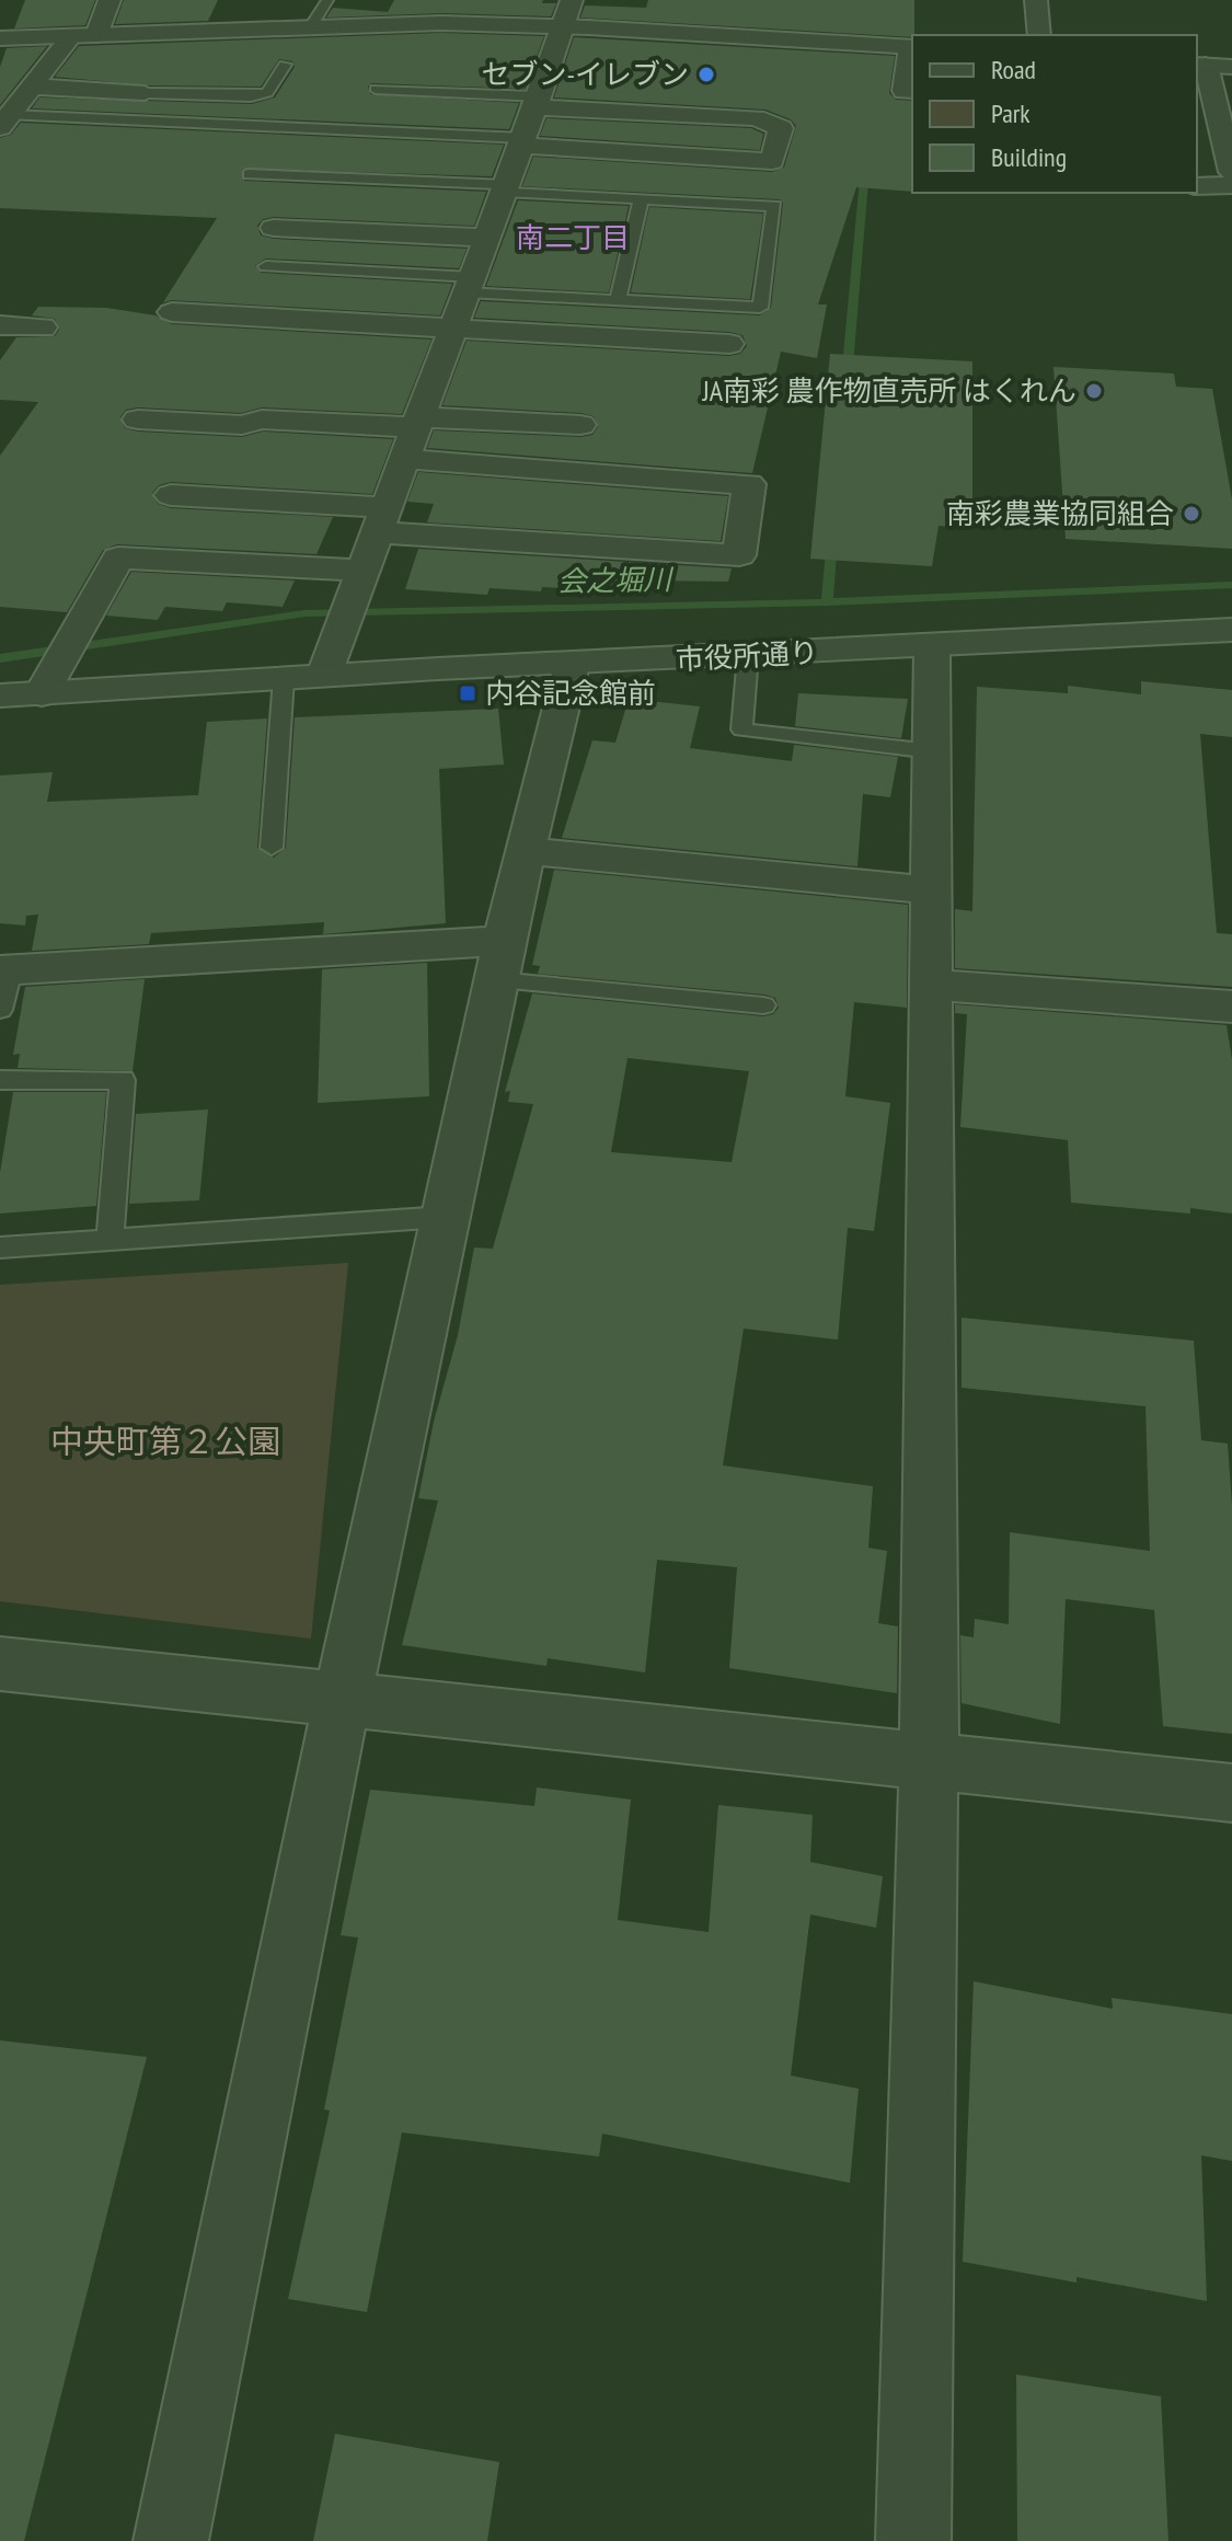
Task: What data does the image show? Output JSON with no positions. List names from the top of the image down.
{
  "streets": {
    "street": ["市役所通り"]
  },
  "districts": ["南二丁目"],
  "water": ["会之堀川"],
  "parks": ["中央町第２公園"],
  "places": {
    "other": ["セブン-イレブン", "JA南彩 農作物直売所 はくれん", "南彩農業協同組合"],
    "transit": ["内谷記念館前"]
  },
  "legend": ["Road", "Park", "Building"]
}
